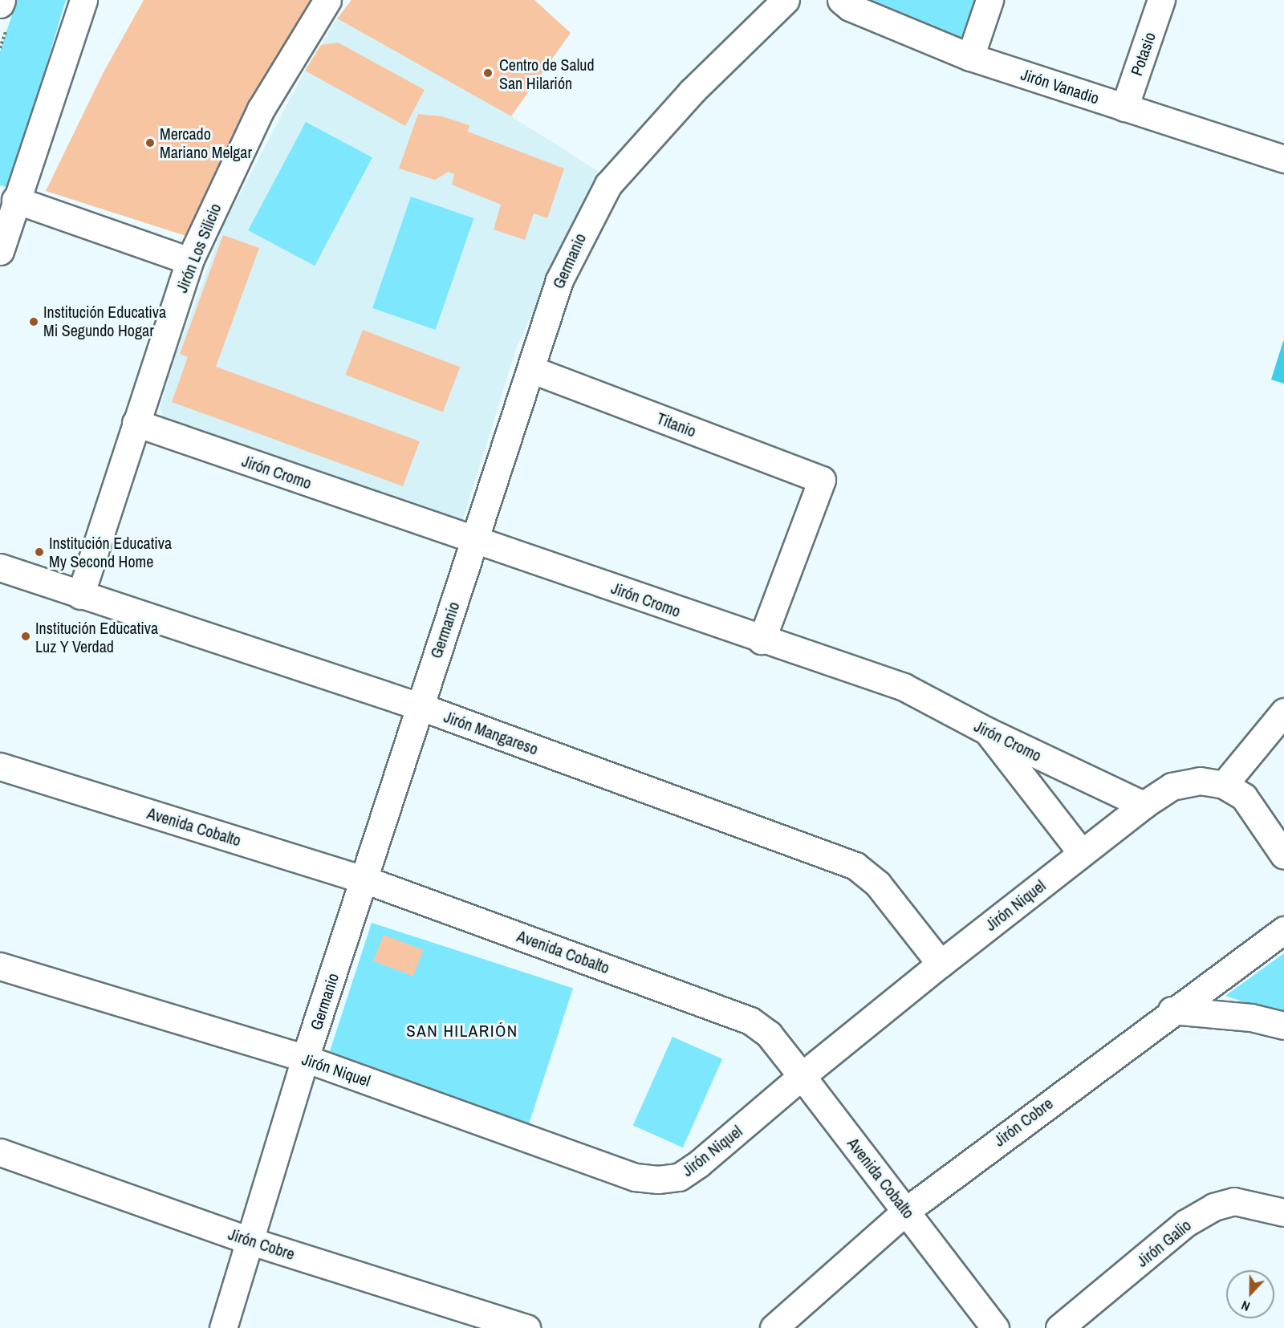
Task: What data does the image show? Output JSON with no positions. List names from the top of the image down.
{
  "streets": {
    "street": [
      "Potasio",
      "Jirón Vanadio",
      "Jirón Los Silicio",
      "Germanio",
      "Titanio",
      "Jirón Cromo",
      "Jirón Mangareso",
      "Avenida Cobalto",
      "Jirón Niquel",
      "Jirón Cobre",
      "Jirón Galio"
    ]
  },
  "crossings": [
    ["Potasio", "Jirón Vanadio"],
    ["Jirón Los Silicio", "Jirón Cromo"],
    ["Jirón Los Silicio", "Jirón Mangareso"],
    ["Germanio", "Titanio"],
    ["Germanio", "Jirón Cromo"],
    ["Germanio", "Jirón Mangareso"],
    ["Germanio", "Avenida Cobalto"],
    ["Germanio", "Jirón Niquel"],
    ["Germanio", "Jirón Cobre"],
    ["Titanio", "Jirón Cromo"],
    ["Jirón Cromo", "Jirón Niquel"],
    ["Jirón Mangareso", "Jirón Niquel"],
    ["Avenida Cobalto", "Jirón Niquel"],
    ["Avenida Cobalto", "Jirón Cobre"]
  ],
  "districts": ["SAN HILARIÓN"],
  "places": [
    "Centro de Salud San Hilarión",
    "Mercado Mariano Melgar",
    "Institución Educativa Mi Segundo Hogar",
    "Institución Educativa My Second Home",
    "Institución Educativa Luz Y Verdad"
  ],
  "north": "bottom"
}
